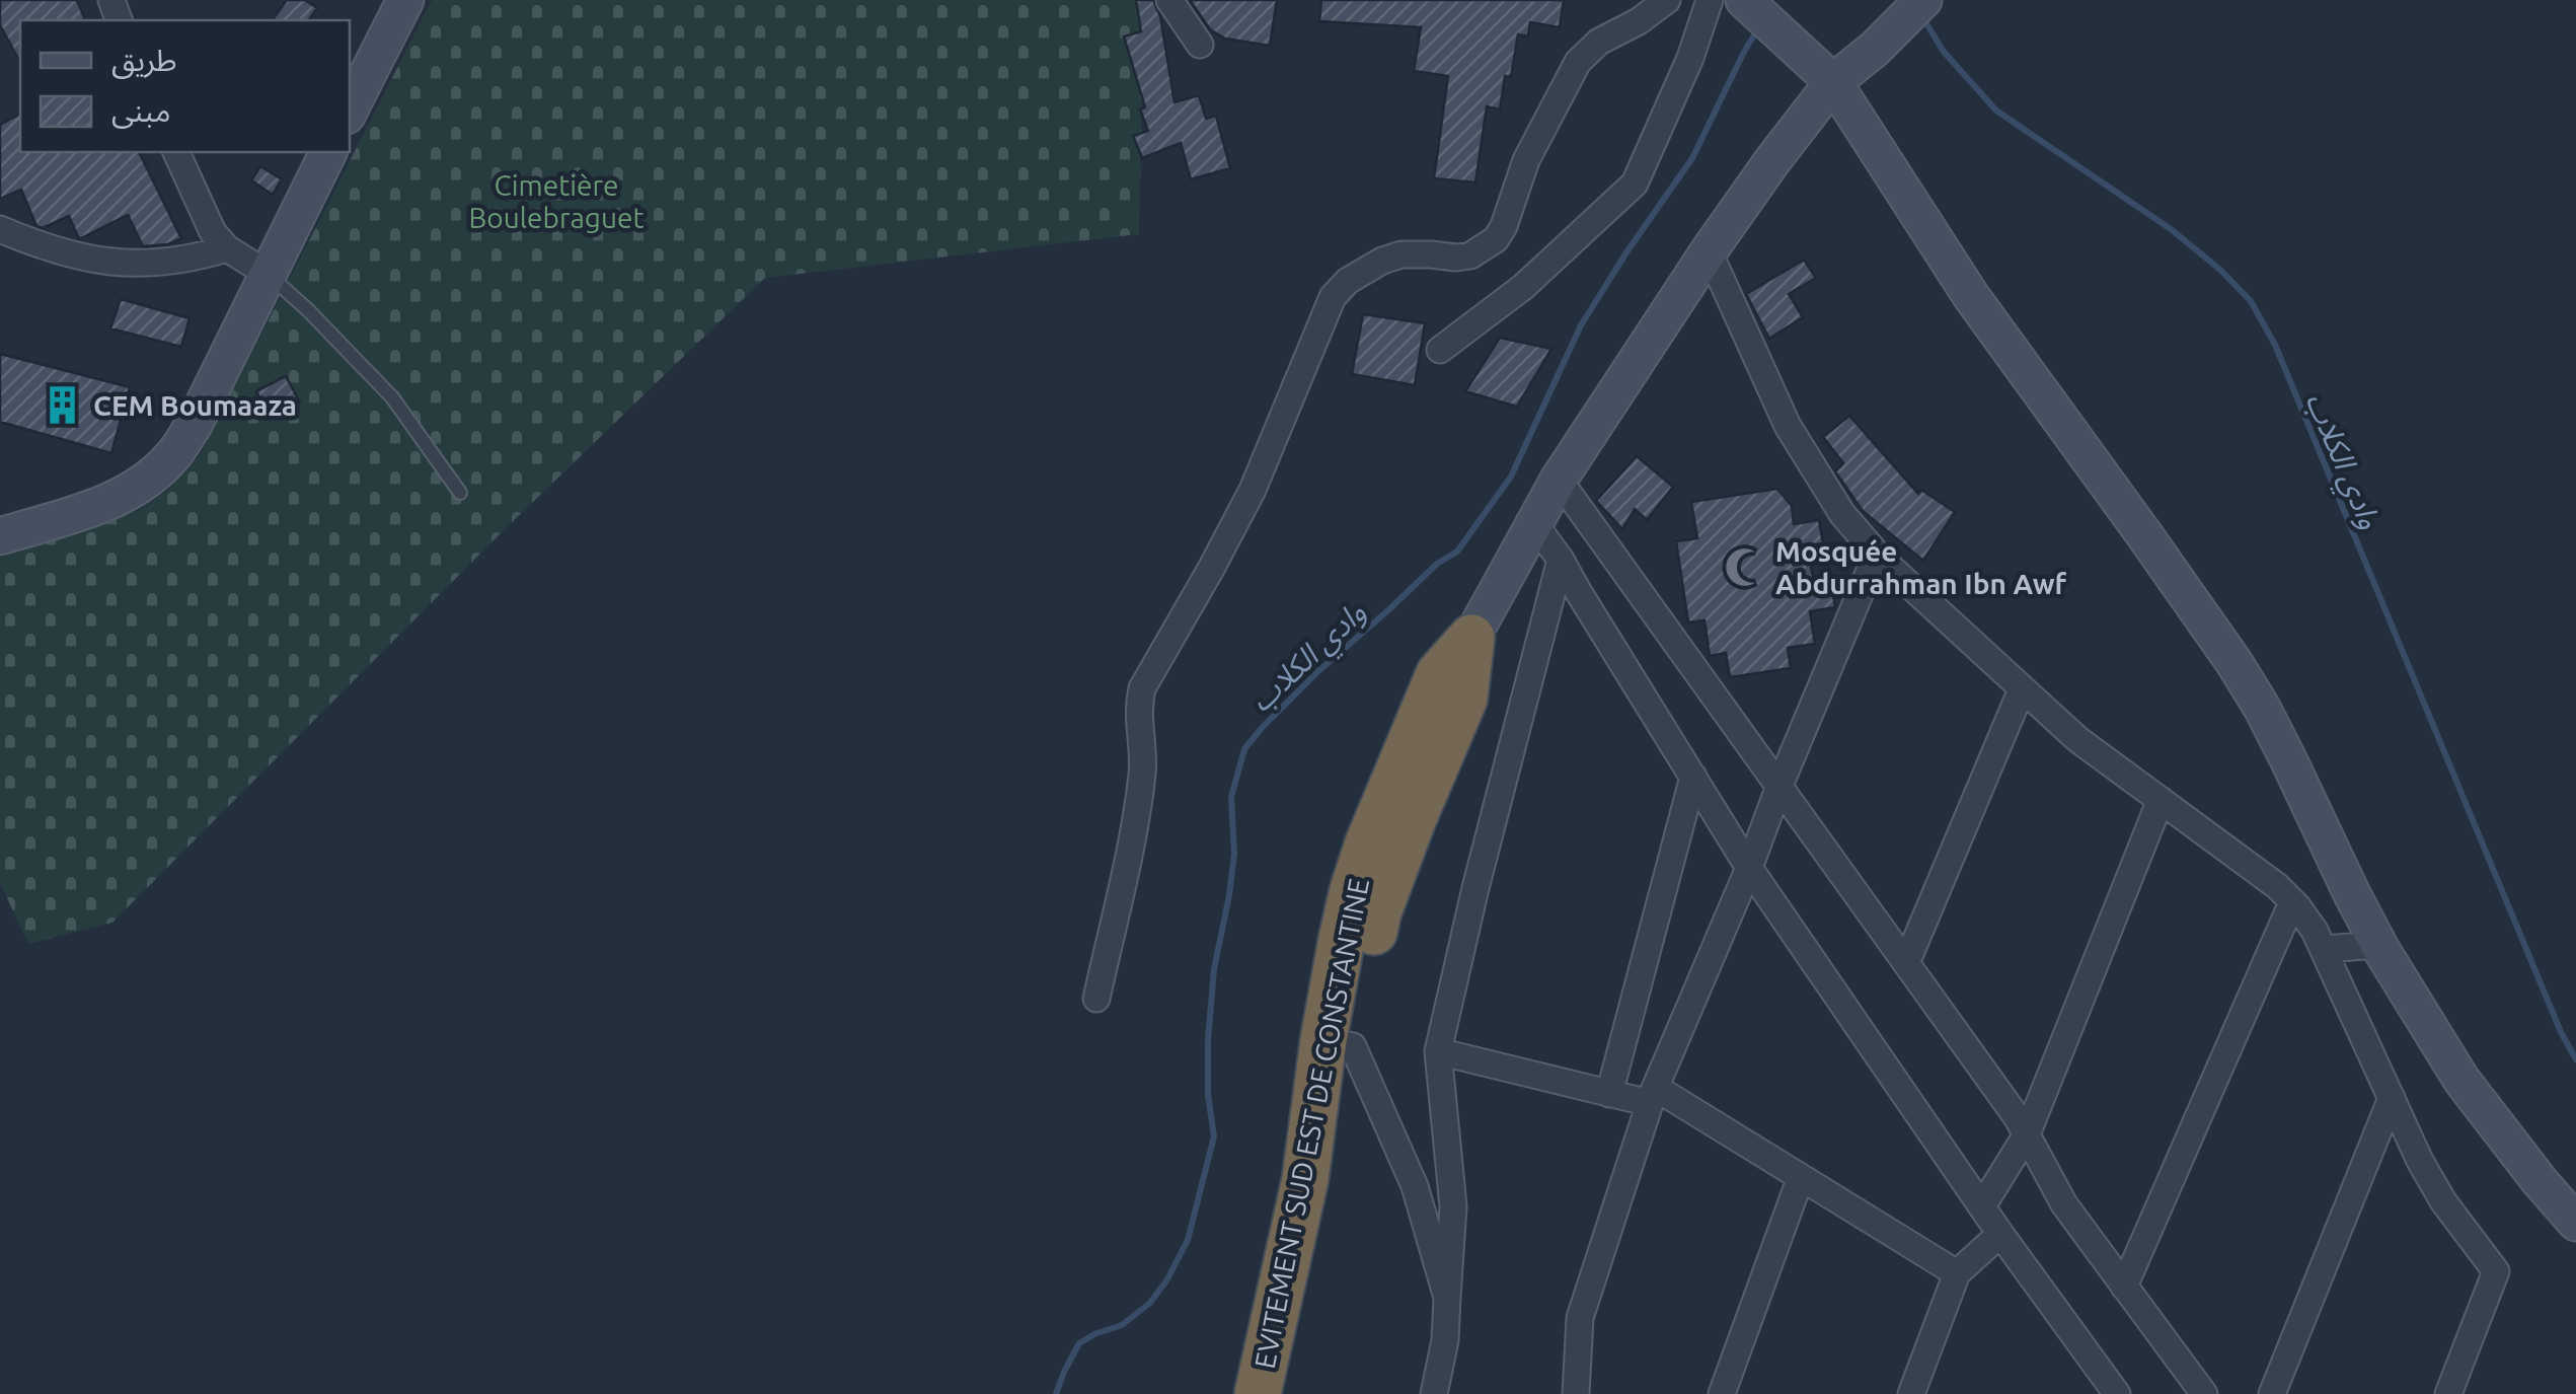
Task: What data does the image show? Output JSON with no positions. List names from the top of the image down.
{
  "streets": {
    "highway": ["EVITEMENT SUD EST DE CONSTANTINE"]
  },
  "water": ["وادي الكلاب"],
  "parks": ["Cimetière Boulebraguet"],
  "places": {
    "building": ["CEM Boumaaza"],
    "mosque": ["Mosquée Abdurrahman Ibn Awf"]
  },
  "legend": ["طريق", "مبنى"]
}
